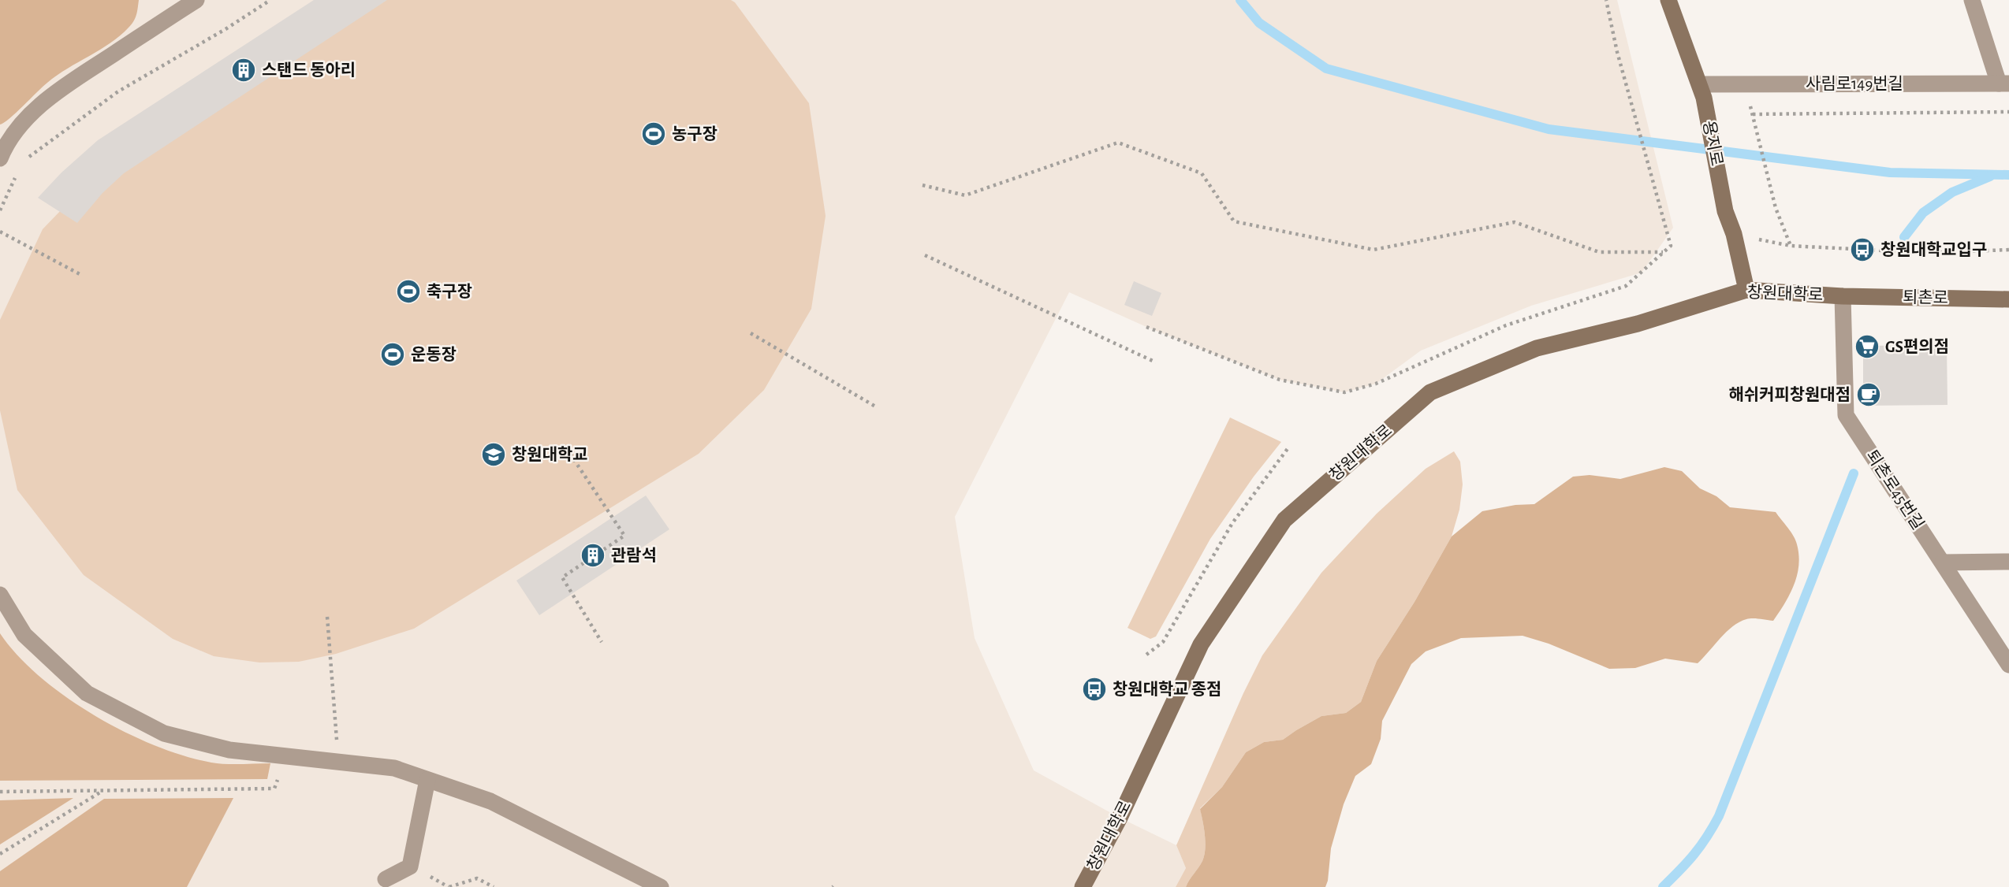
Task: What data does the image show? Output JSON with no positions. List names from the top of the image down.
{
  "streets": {
    "street": [
      "사림로149번길",
      "용지로",
      "창원대학로",
      "퇴촌로",
      "퇴촌로45번길"
    ]
  },
  "crossings": [
    ["사림로149번길", "용지로"],
    ["용지로", "창원대학로"],
    ["창원대학로", "퇴촌로"],
    ["창원대학로", "퇴촌로45번길"],
    ["퇴촌로", "퇴촌로45번길"]
  ],
  "places": {
    "building": ["스탠드 동아리", "관람석"],
    "sports": ["농구장", "축구장", "운동장"],
    "bus stop": ["창원대학교입구", "창원대학교 종점"],
    "supermarket": ["GS편의점"],
    "cafe": ["해쉬커피창원대점"],
    "school or university": ["창원대학교"]
  }
}
